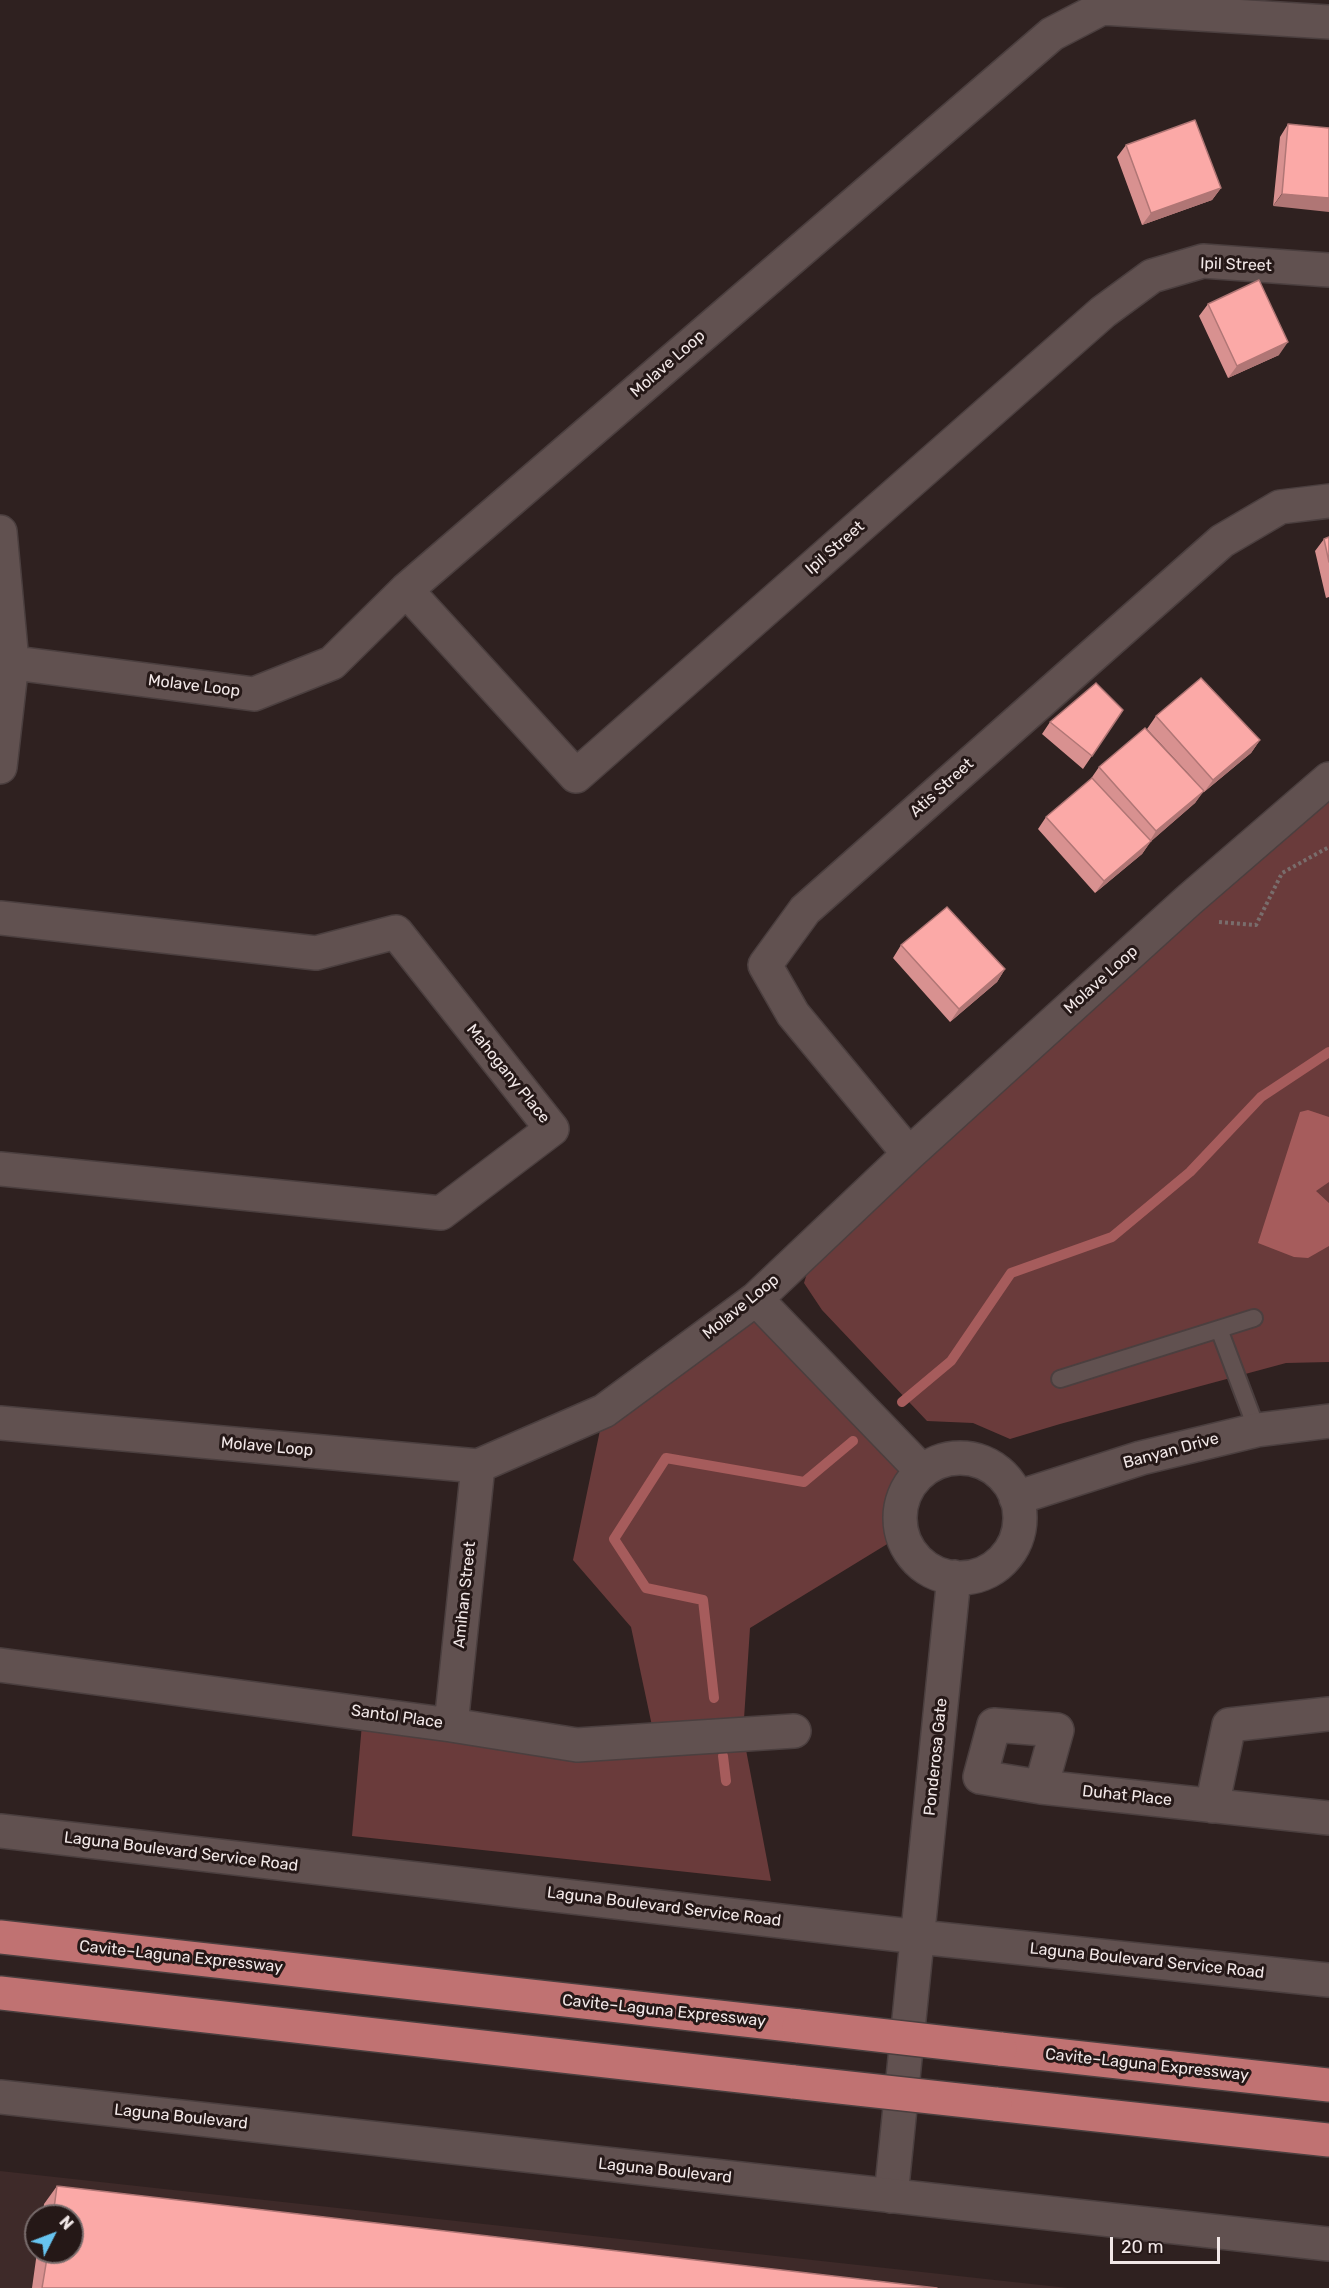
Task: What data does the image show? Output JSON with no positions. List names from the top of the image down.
{
  "streets": {
    "highway": ["Cavite–Laguna Expressway"],
    "street": [
      "Ipil Street",
      "Molave Loop",
      "Atis Street",
      "Mahogany Place",
      "Banyan Drive",
      "Amihan Street",
      "Santol Place",
      "Ponderosa Gate",
      "Duhat Place",
      "Laguna Boulevard Service Road",
      "Laguna Boulevard"
    ]
  },
  "crossings": [
    ["Ipil Street", "Molave Loop"],
    ["Molave Loop", "Atis Street"],
    ["Molave Loop", "Amihan Street"],
    ["Banyan Drive", "Ponderosa Gate"],
    ["Amihan Street", "Santol Place"],
    ["Ponderosa Gate", "Laguna Boulevard Service Road"],
    ["Ponderosa Gate", "Laguna Boulevard"]
  ],
  "scale_bar": "20 m",
  "north": "top right"
}
